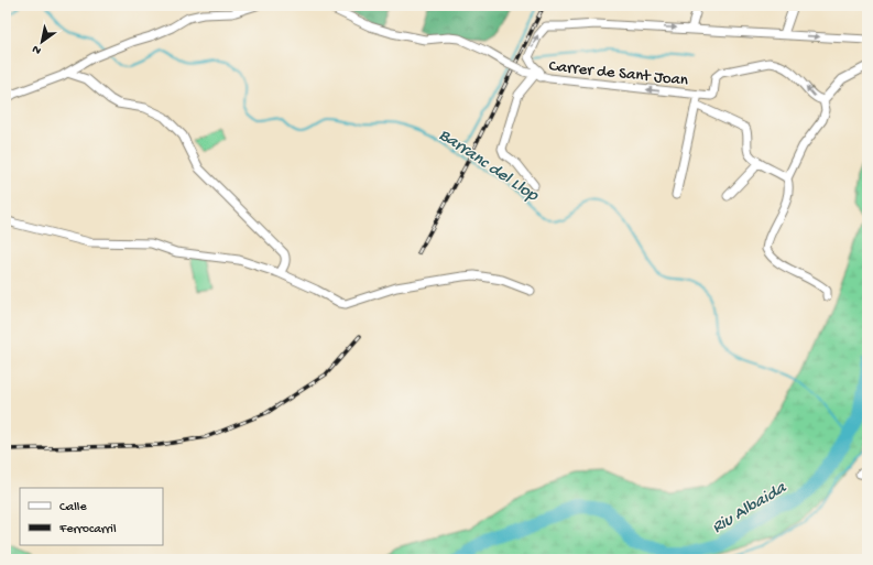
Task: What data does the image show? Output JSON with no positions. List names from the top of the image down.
{
  "streets": {
    "street": ["Carrer de Sant Joan"]
  },
  "water": ["Barranc del Llop", "Riu Albaida"],
  "legend": ["Calle", "Ferrocarril"],
  "north": "bottom left"
}
